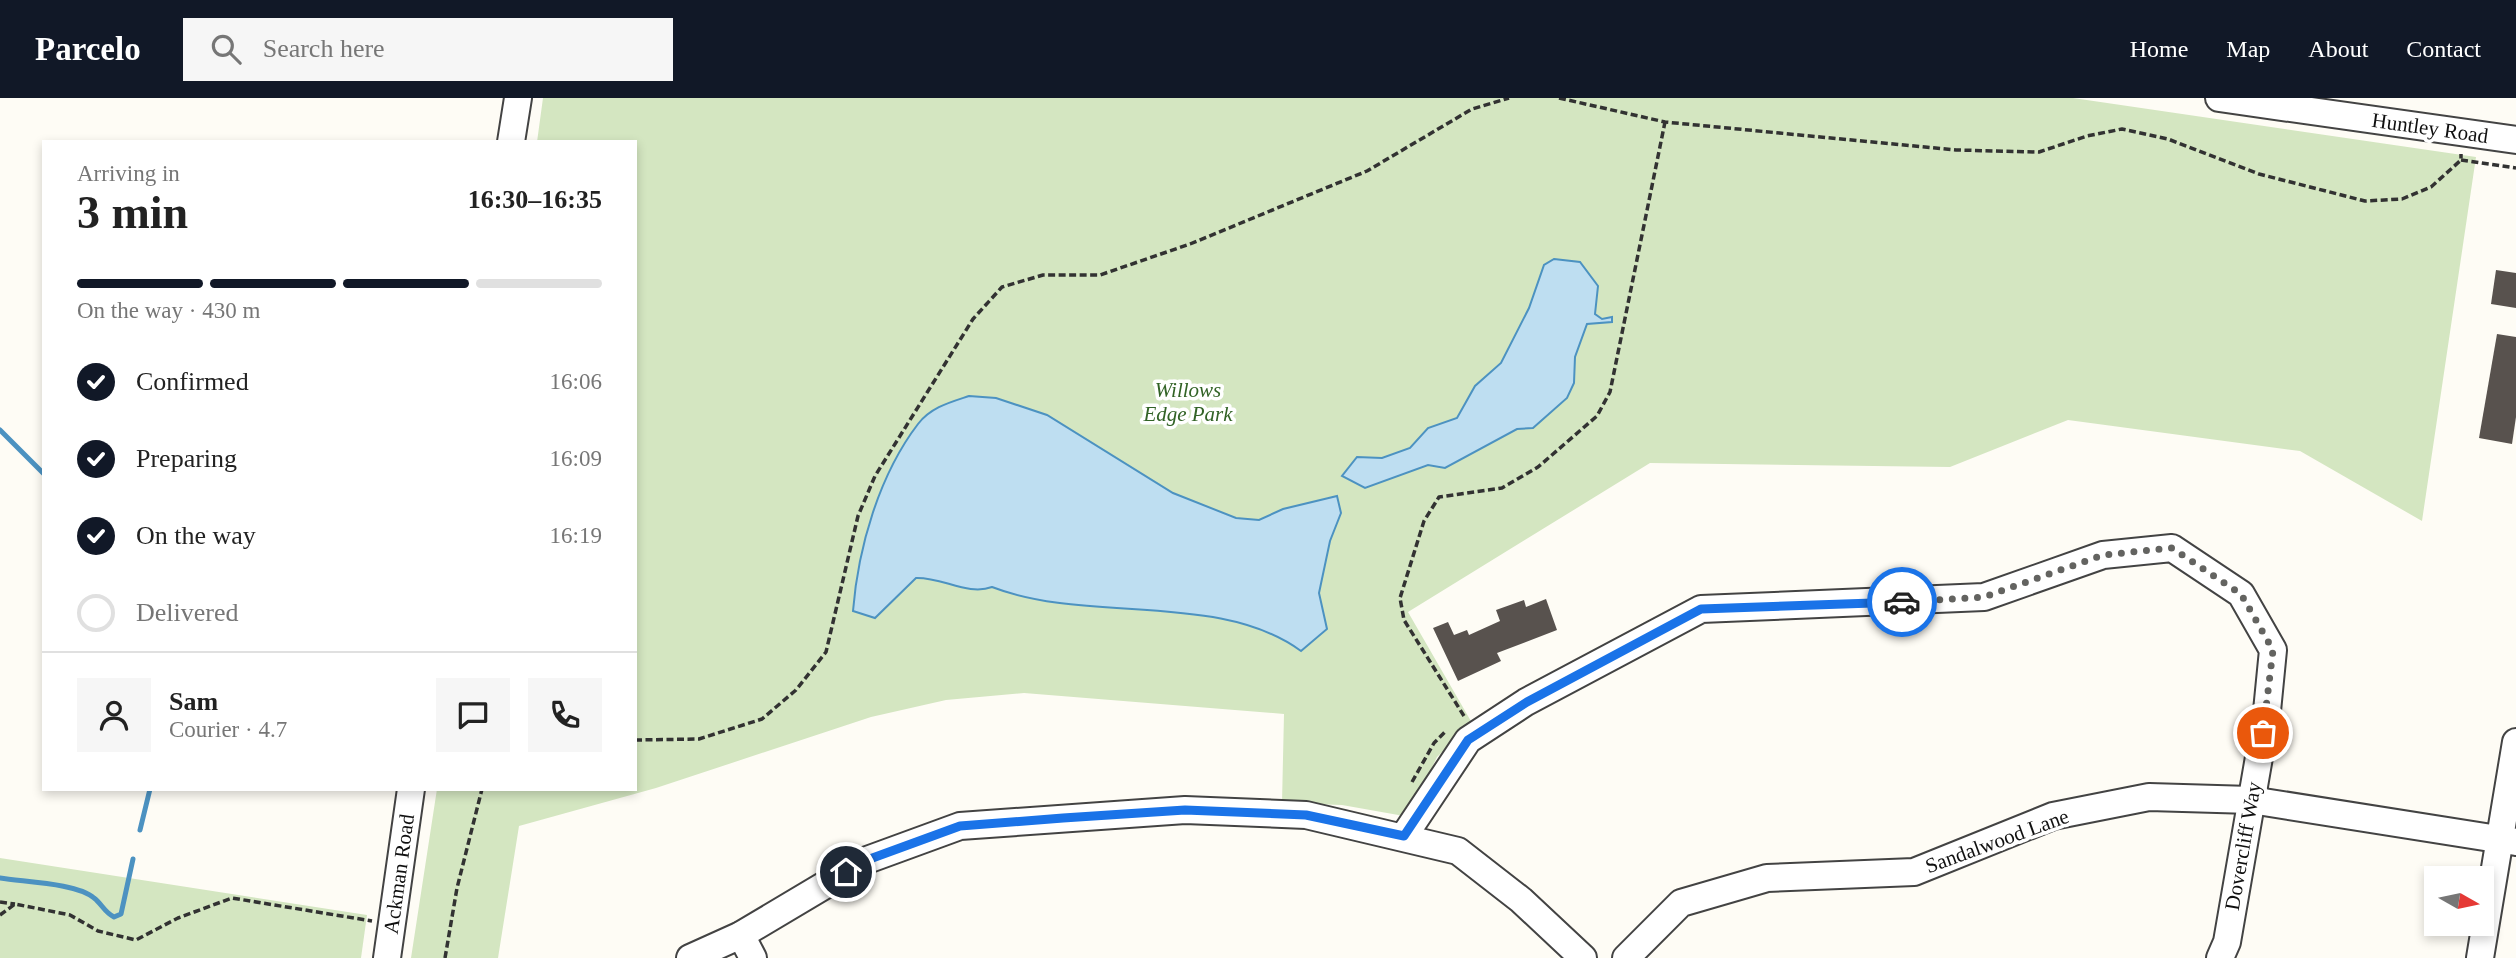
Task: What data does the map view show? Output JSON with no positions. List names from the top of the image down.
{
  "streets": {
    "street": [
      "Huntley Road",
      "Sandalwood Lane",
      "Dovercliff Way",
      "Ackman Road"
    ]
  },
  "crossings": [
    ["Sandalwood Lane", "Dovercliff Way"]
  ],
  "parks": ["Willows Edge Park"],
  "north": "right",
  "page": {
    "header": "Parcelo",
    "search": "Search here",
    "nav": [
      "Home",
      "Map",
      "About",
      "Contact"
    ],
    "heading": ["3 min", "Arriving in", "16:30–16:35"],
    "panel": ["Sam", "Courier · 4.7"],
    "bar": "On the way · 430 m",
    "list": [
      ["Confirmed", "16:06"],
      ["Preparing", "16:09"],
      ["On the way", "16:19"],
      "Delivered"
    ]
  }
}
